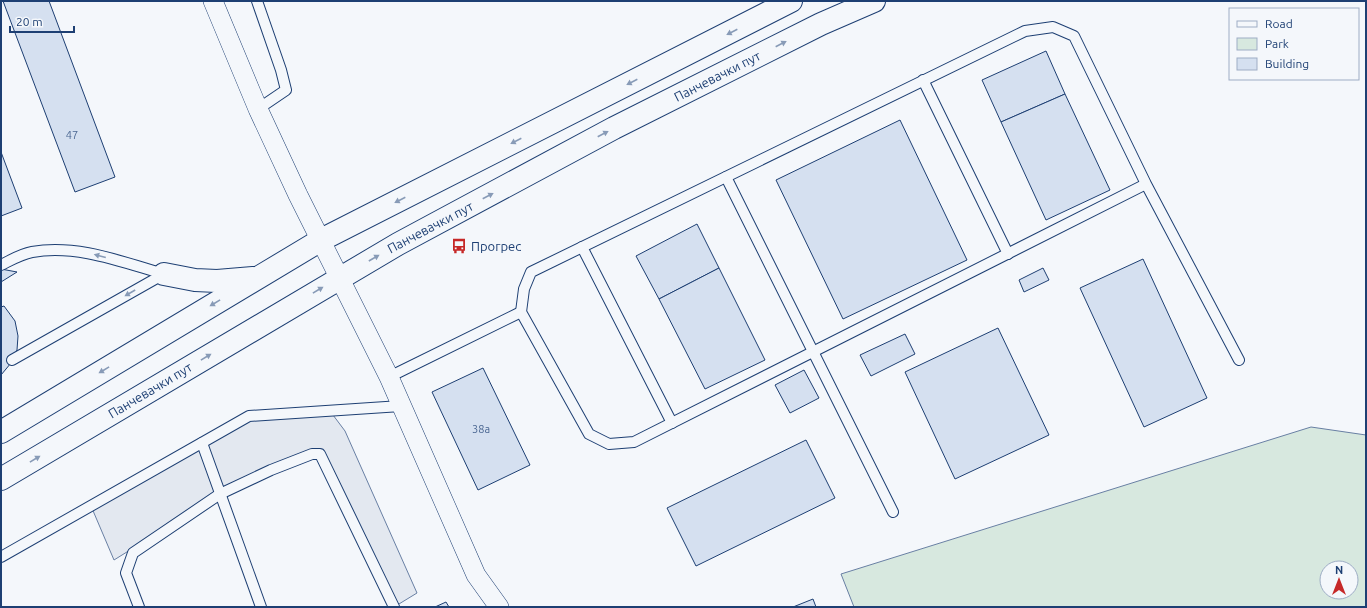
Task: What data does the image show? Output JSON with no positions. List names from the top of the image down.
{
  "streets": {
    "main road": ["Панчевачки пут"]
  },
  "places": {
    "bus stop": ["Прогрес"]
  },
  "house_numbers": ["47", "38a"],
  "legend": ["Road", "Park", "Building"],
  "scale_bar": "20 m",
  "north": "top"
}
